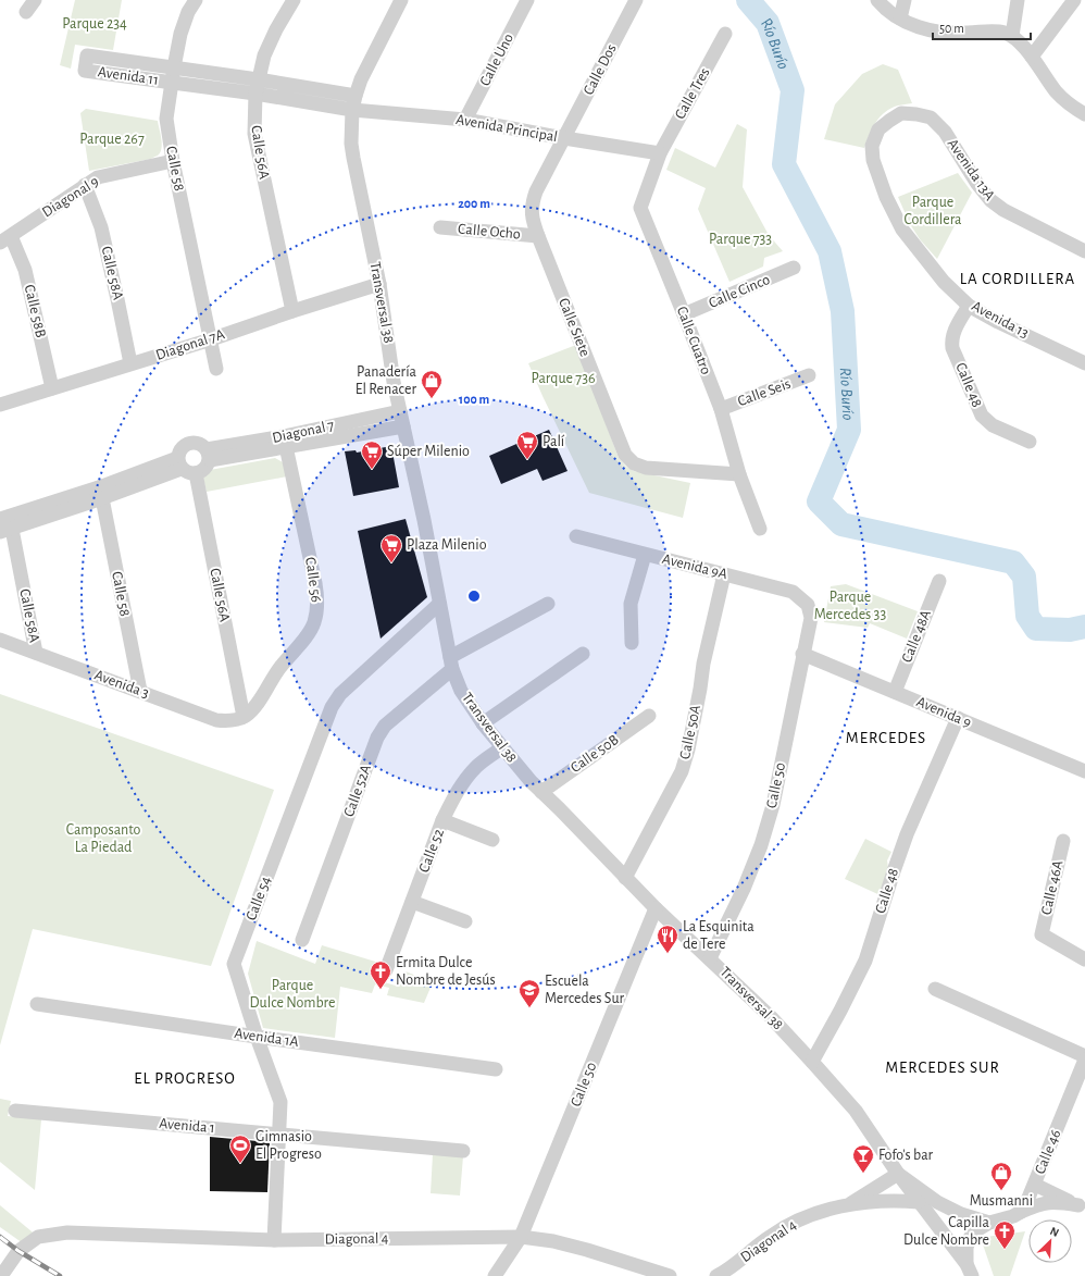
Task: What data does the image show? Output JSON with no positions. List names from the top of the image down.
{
  "streets": {
    "street": [
      "Calle Uno",
      "Calle Dos",
      "Avenida 11",
      "Calle Tres",
      "Avenida Principal",
      "Calle 56A",
      "Calle 58",
      "Avenida 13A",
      "Diagonal 9",
      "Calle Ocho",
      "Calle 58A",
      "Calle Cinco",
      "Transversal 38",
      "Calle 58B",
      "Avenida 13",
      "Calle Siete",
      "Calle Cuatro",
      "Diagonal 7A",
      "Calle 48",
      "Calle Seis",
      "Diagonal 7",
      "Avenida 9A",
      "Calle 56",
      "Calle 48A",
      "Avenida 3",
      "Avenida 9",
      "Calle 50A",
      "Calle 50B",
      "Calle 50",
      "Calle 52A",
      "Calle 52",
      "Calle 46A",
      "Calle 54",
      "Avenida 1A",
      "Avenida 1",
      "Calle 46",
      "Diagonal 4"
    ]
  },
  "crossings": [
    ["Calle Uno", "Avenida Principal"],
    ["Calle Dos", "Avenida Principal"],
    ["Calle Dos", "Calle Siete"],
    ["Avenida 11", "Avenida Principal"],
    ["Avenida 11", "Calle 56A"],
    ["Avenida 11", "Calle 58"],
    ["Avenida 11", "Transversal 38"],
    ["Calle Tres", "Avenida Principal"],
    ["Calle Tres", "Calle Cuatro"],
    ["Avenida Principal", "Transversal 38"],
    ["Avenida Principal", "Calle Siete"],
    ["Avenida Principal", "Calle Cuatro"],
    ["Calle 56A", "Diagonal 7A"],
    ["Calle 56A", "Diagonal 7"],
    ["Calle 56A", "Calle 56"],
    ["Calle 56A", "Avenida 3"],
    ["Calle 58", "Diagonal 9"],
    ["Calle 58", "Diagonal 7A"],
    ["Calle 58", "Diagonal 7"],
    ["Calle 58", "Avenida 3"],
    ["Avenida 13A", "Avenida 13"],
    ["Diagonal 9", "Calle 58A"],
    ["Diagonal 9", "Calle 58B"],
    ["Calle Ocho", "Calle Siete"],
    ["Calle 58A", "Diagonal 7A"],
    ["Calle 58A", "Diagonal 7"],
    ["Calle 58A", "Avenida 3"],
    ["Calle Cinco", "Calle Cuatro"],
    ["Transversal 38", "Diagonal 7A"],
    ["Transversal 38", "Calle 48"],
    ["Transversal 38", "Diagonal 7"],
    ["Transversal 38", "Calle 50A"],
    ["Transversal 38", "Calle 50B"],
    ["Transversal 38", "Calle 50"],
    ["Transversal 38", "Calle 52A"],
    ["Transversal 38", "Calle 52"],
    ["Transversal 38", "Calle 54"],
    ["Transversal 38", "Diagonal 4"],
    ["Calle 58B", "Diagonal 7A"],
    ["Avenida 13", "Calle 48"],
    ["Calle Siete", "Calle Cuatro"],
    ["Calle Cuatro", "Calle Seis"],
    ["Calle 48", "Avenida 9"],
    ["Diagonal 7", "Calle 56"],
    ["Avenida 9A", "Calle 50A"],
    ["Avenida 9A", "Calle 50"],
    ["Calle 56", "Avenida 3"],
    ["Calle 48A", "Avenida 9"],
    ["Avenida 9", "Calle 50"],
    ["Calle 50", "Diagonal 4"],
    ["Calle 54", "Avenida 1A"],
    ["Calle 54", "Avenida 1"],
    ["Calle 54", "Diagonal 4"]
  ],
  "districts": [
    "LA CORDILLERA",
    "MERCEDES",
    "MERCEDES SUR",
    "EL PROGRESO"
  ],
  "water": ["Río Burío"],
  "parks": [
    "Parque 234",
    "Parque 267",
    "Parque Cordillera",
    "Parque 733",
    "Parque 736",
    "Parque Mercedes 33",
    "Camposanto La Piedad",
    "Parque Dulce Nombre"
  ],
  "places": {
    "shop": ["Panadería El Renacer", "Musmanni"],
    "supermarket": ["Palí", "Súper Milenio", "Plaza Milenio"],
    "restaurant": ["La Esquinita de Tere"],
    "church": ["Ermita Dulce Nombre de Jesús", "Capilla Dulce Nombre"],
    "school or university": ["Escuela Mercedes Sur"],
    "sports": ["Gimnasio El Progreso"],
    "bar": ["Fofo's bar"]
  },
  "scale_bar": "50 m",
  "north": "top right",
  "rings": ["200 m", "100 m"]
}
